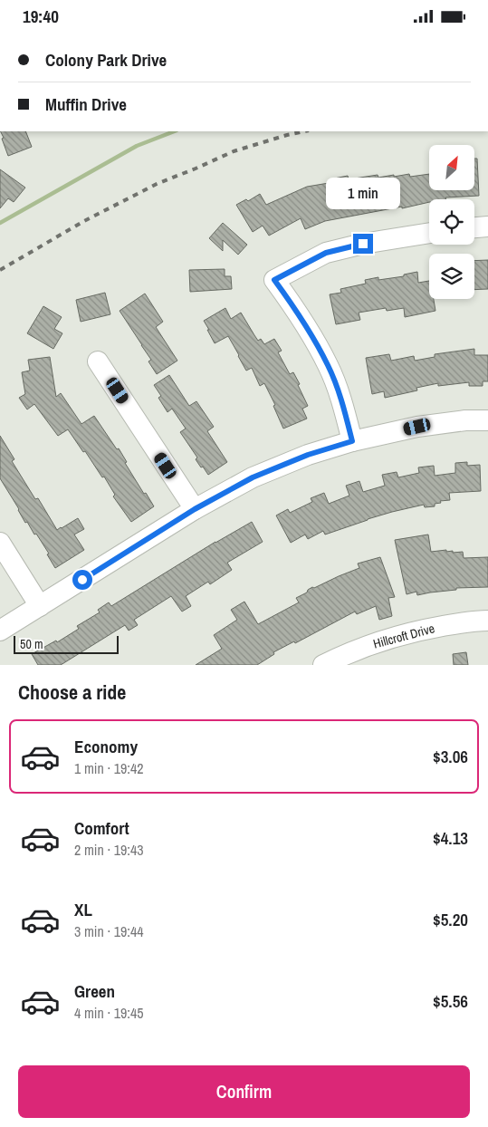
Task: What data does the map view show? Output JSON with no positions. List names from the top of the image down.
{
  "streets": {
    "street": ["Hillcroft Drive"]
  },
  "scale_bar": "50 m",
  "north": "top right",
  "page": {
    "status": "19:40",
    "banner": ["Colony Park Drive", "Muffin Drive"],
    "bubble": "1 min",
    "scale": "50 m",
    "heading": "Choose a ride",
    "list": [
      {
        "name": "Economy",
        "note": "1 min · 19:42",
        "value": "$3.06"
      },
      {
        "name": "Comfort",
        "note": "2 min · 19:43",
        "value": "$4.13"
      },
      {
        "name": "XL",
        "note": "3 min · 19:44",
        "value": "$5.20"
      },
      {
        "name": "Green",
        "note": "4 min · 19:45",
        "value": "$5.56"
      }
    ],
    "buttons": "Confirm"
  }
}
